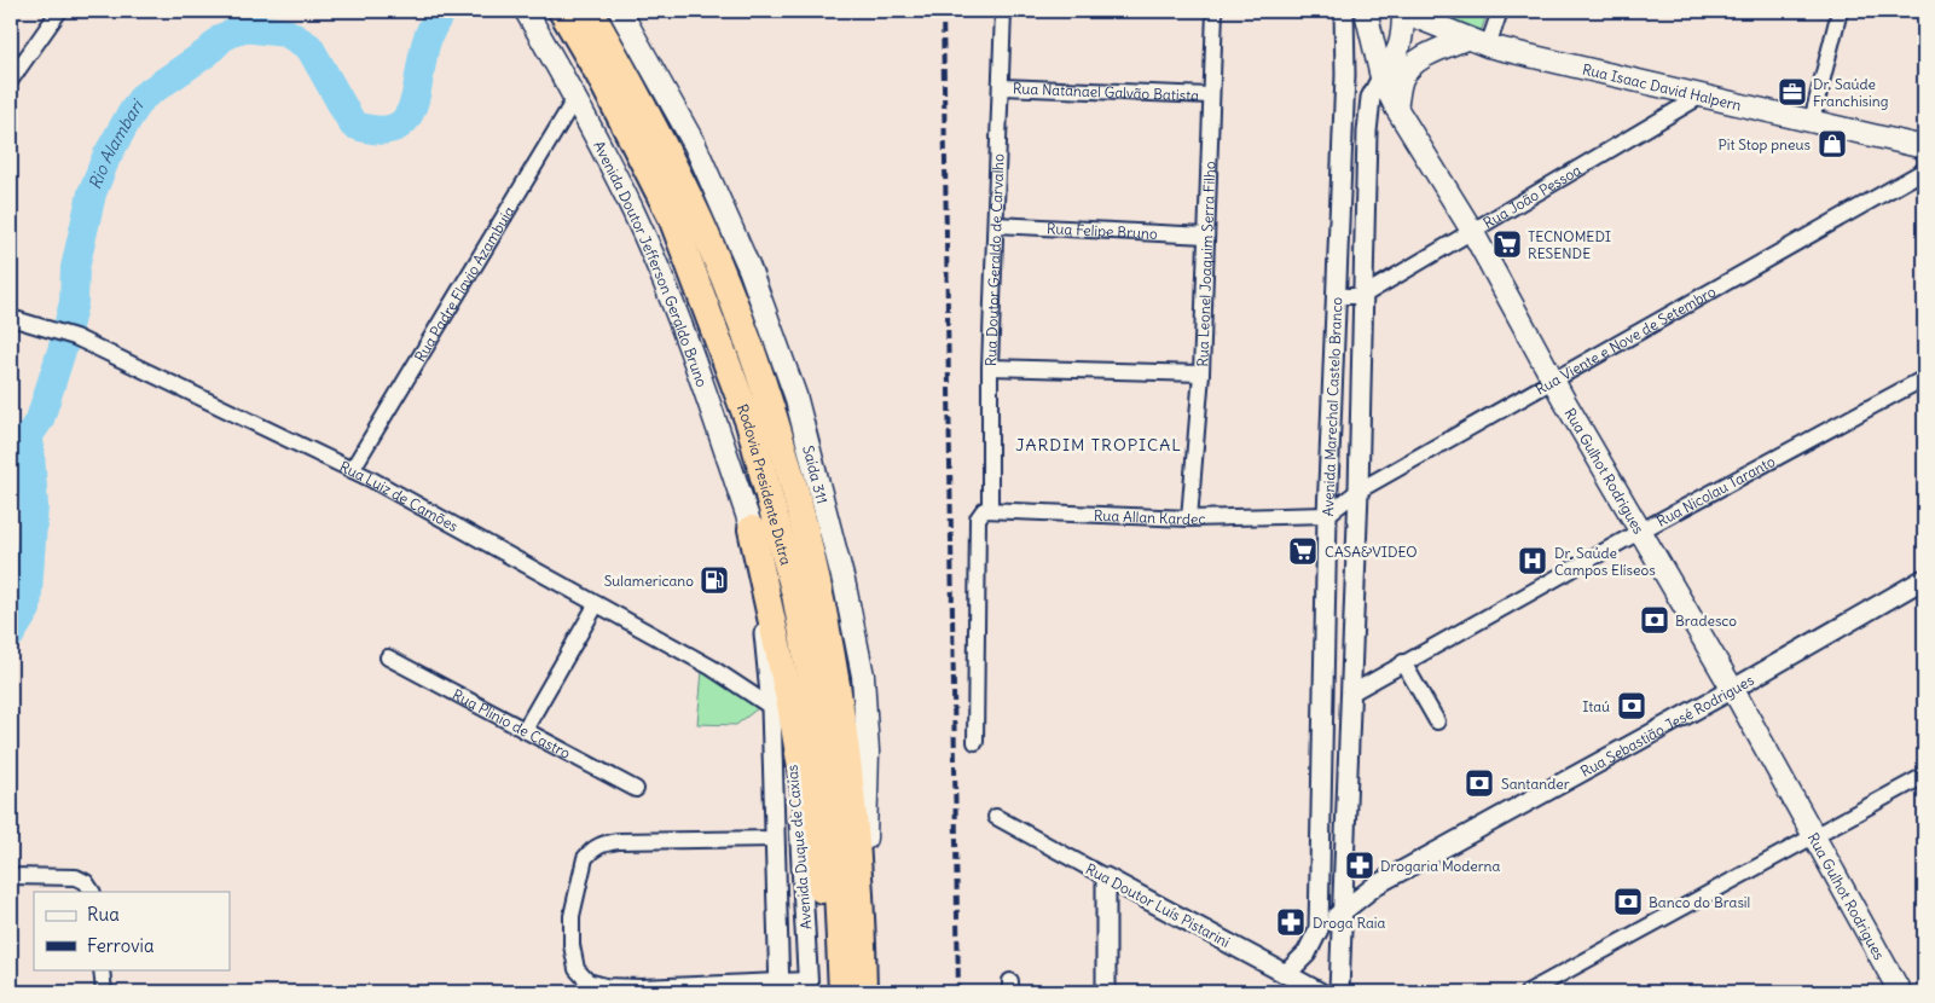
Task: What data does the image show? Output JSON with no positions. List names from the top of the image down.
{
  "streets": {
    "highway": ["Rodovia Presidente Dutra"],
    "main road": [
      "Rua Isaac David Halpern",
      "Avenida Doutor Jefferson Geraldo Bruno",
      "Rua Gulhot Rodrigues",
      "Saída 311"
    ],
    "street": [
      "Rua Natanael Galvão Batista",
      "Rua João Pessoa",
      "Rua Felipe Bruno",
      "Rua Doutor Geraldo de Carvalho",
      "Rua Leonel Joaquim Serra Filho",
      "Rua Padre Flavio Azambuja",
      "Rua Viente e Nove de Setembro",
      "Avenida Marechal Castelo Branco",
      "Rua Nicolau Taranto",
      "Rua Luiz de Camões",
      "Rua Allan Kardec",
      "Rua Plinio de Castro",
      "Rua Sebastião Jesé Rodrigues",
      "Avenida Duque de Caxias",
      "Rua Doutor Luís Pistarini"
    ]
  },
  "crossings": [
    ["Rua Isaac David Halpern", "Rua João Pessoa"],
    ["Rua Natanael Galvão Batista", "Rua Doutor Geraldo de Carvalho"],
    ["Rua Natanael Galvão Batista", "Rua Leonel Joaquim Serra Filho"],
    ["Rua João Pessoa", "Avenida Marechal Castelo Branco"],
    ["Rua João Pessoa", "Rua Gulhot Rodrigues"],
    ["Rua Felipe Bruno", "Rua Doutor Geraldo de Carvalho"],
    ["Rua Felipe Bruno", "Rua Leonel Joaquim Serra Filho"],
    ["Rua Doutor Geraldo de Carvalho", "Rua Allan Kardec"],
    ["Avenida Doutor Jefferson Geraldo Bruno", "Rua Padre Flavio Azambuja"],
    ["Avenida Doutor Jefferson Geraldo Bruno", "Avenida Duque de Caxias"],
    ["Rua Leonel Joaquim Serra Filho", "Rua Allan Kardec"],
    ["Rua Padre Flavio Azambuja", "Rua Luiz de Camões"],
    ["Rua Viente e Nove de Setembro", "Avenida Marechal Castelo Branco"],
    ["Rua Viente e Nove de Setembro", "Rua Gulhot Rodrigues"],
    ["Rua Viente e Nove de Setembro", "Rua Allan Kardec"],
    ["Avenida Marechal Castelo Branco", "Rua Gulhot Rodrigues"],
    ["Avenida Marechal Castelo Branco", "Rua Nicolau Taranto"],
    ["Avenida Marechal Castelo Branco", "Rua Allan Kardec"],
    ["Avenida Marechal Castelo Branco", "Rua Sebastião Jesé Rodrigues"],
    ["Avenida Marechal Castelo Branco", "Rua Doutor Luís Pistarini"],
    ["Rua Gulhot Rodrigues", "Rua Nicolau Taranto"],
    ["Rua Gulhot Rodrigues", "Rua Sebastião Jesé Rodrigues"],
    ["Saída 311", "Rodovia Presidente Dutra"],
    ["Rua Luiz de Camões", "Avenida Duque de Caxias"]
  ],
  "districts": ["JARDIM TROPICAL"],
  "water": ["Rio Alambari"],
  "places": {
    "office": ["Dr. Saúde Franchising"],
    "shop": ["Pit Stop pneus"],
    "supermarket": ["TECNOMEDI RESENDE", "CASA&VIDEO"],
    "hospital": ["Dr. Saúde Campos Elíseos"],
    "fuel station": ["Sulamericano"],
    "bank": [
      "Bradesco",
      "Itaú",
      "Santander",
      "Banco do Brasil"
    ],
    "pharmacy": ["Drogaria Moderna", "Droga Raia"]
  },
  "legend": ["Rua", "Ferrovia"]
}
